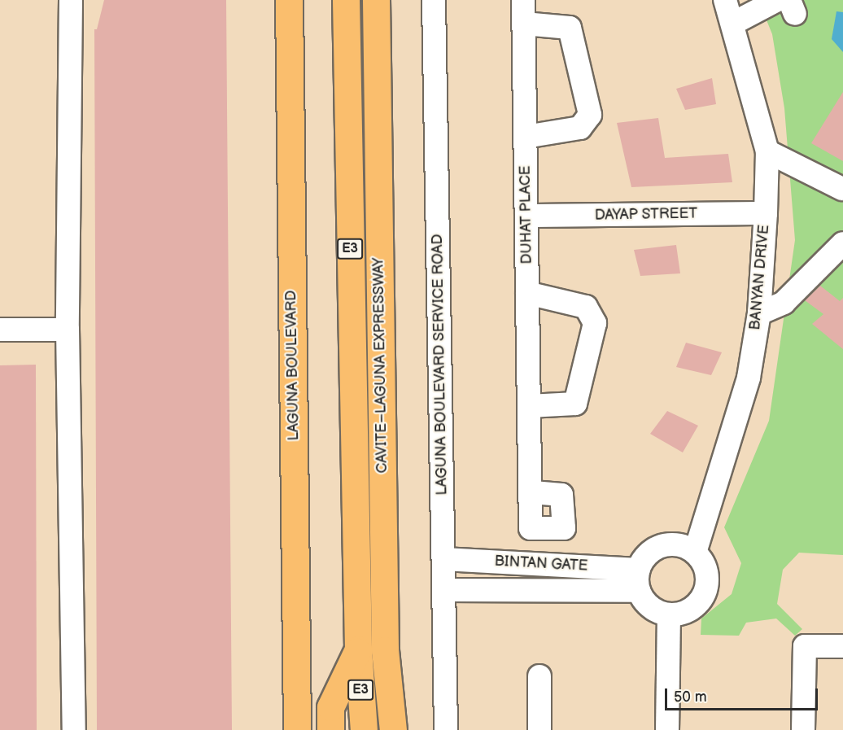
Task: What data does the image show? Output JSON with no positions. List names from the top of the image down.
{
  "streets": {
    "main road": ["E3", "LAGUNA BOULEVARD", "CAVITE–LAGUNA EXPRESSWAY"],
    "street": [
      "DUHAT PLACE",
      "DAYAP STREET",
      "BANYAN DRIVE",
      "LAGUNA BOULEVARD SERVICE ROAD",
      "BINTAN GATE"
    ]
  },
  "crossings": [
    ["DUHAT PLACE", "DAYAP STREET"],
    ["DAYAP STREET", "BANYAN DRIVE"],
    ["BANYAN DRIVE", "BINTAN GATE"],
    ["LAGUNA BOULEVARD SERVICE ROAD", "BINTAN GATE"]
  ],
  "scale_bar": "50 m"
}
